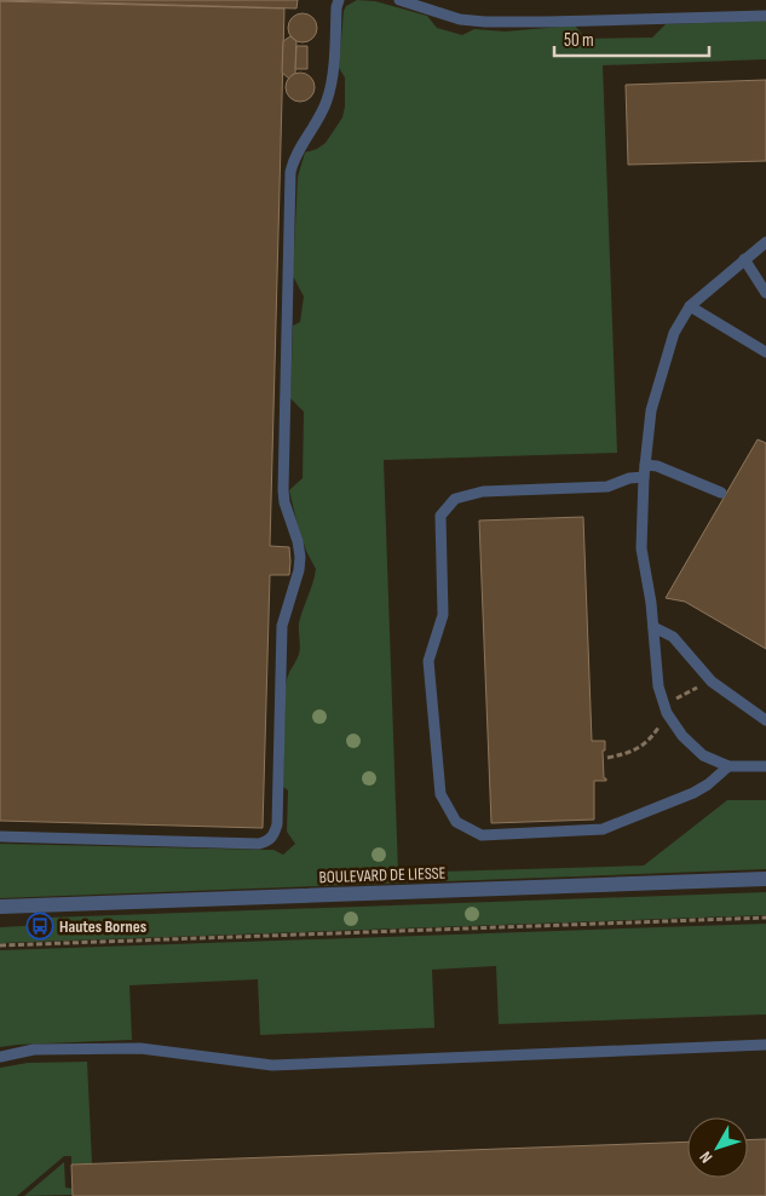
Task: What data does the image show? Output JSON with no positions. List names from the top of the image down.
{
  "streets": {
    "street": ["BOULEVARD DE LIESSE"]
  },
  "places": {
    "bus stop": ["Hautes Bornes"]
  },
  "scale_bar": "50 m",
  "north": "bottom left"
}
